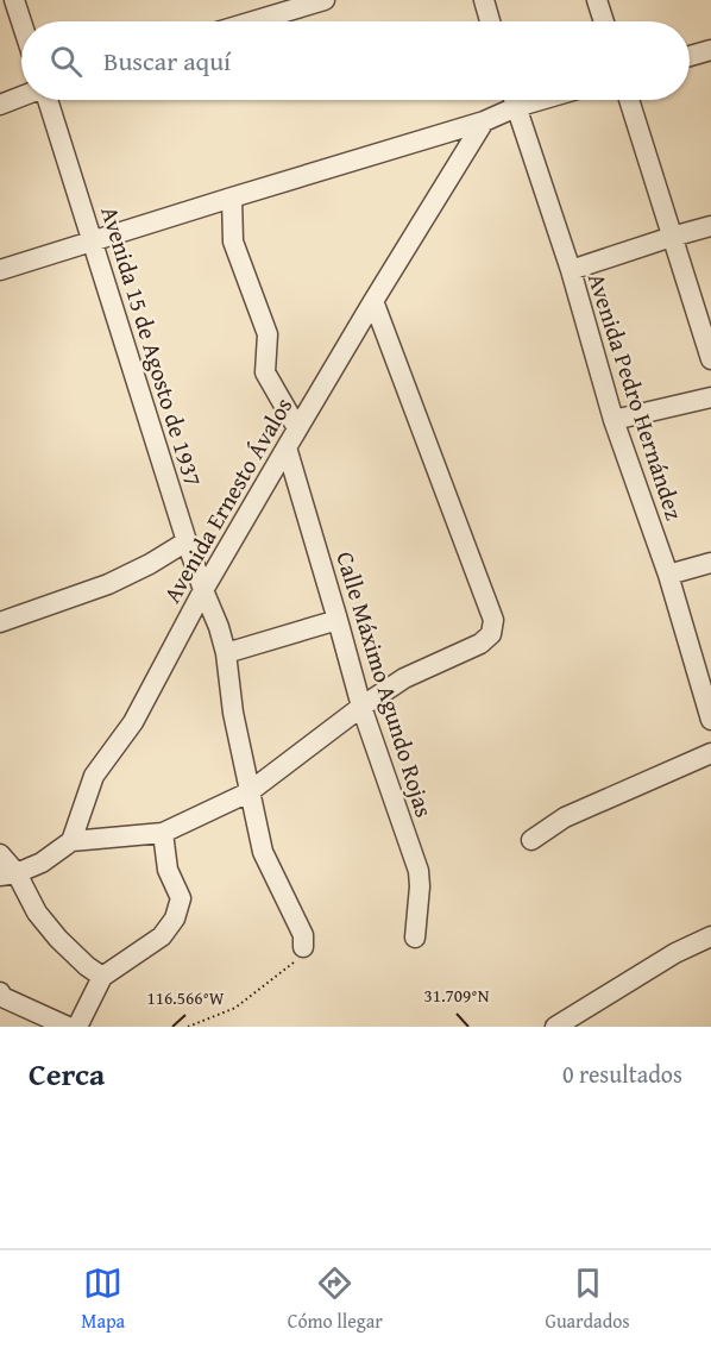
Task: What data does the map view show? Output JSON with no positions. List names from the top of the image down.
{
  "streets": {
    "street": [
      "Avenida 15 de Agosto de 1937",
      "Avenida Pedro Hernández",
      "Avenida Ernesto Ávalos",
      "Calle Máximo Agundo Rojas"
    ]
  },
  "crossings": [
    ["Avenida 15 de Agosto de 1937", "Avenida Ernesto Ávalos"],
    ["Avenida Ernesto Ávalos", "Calle Máximo Agundo Rojas"]
  ],
  "page": {
    "search": "Buscar aquí",
    "heading": ["Cerca", "0 resultados"],
    "nav": ["Mapa", "Cómo llegar", "Guardados"]
  },
  "coordinates": ["31.709°N", "116.566°W"]
}
